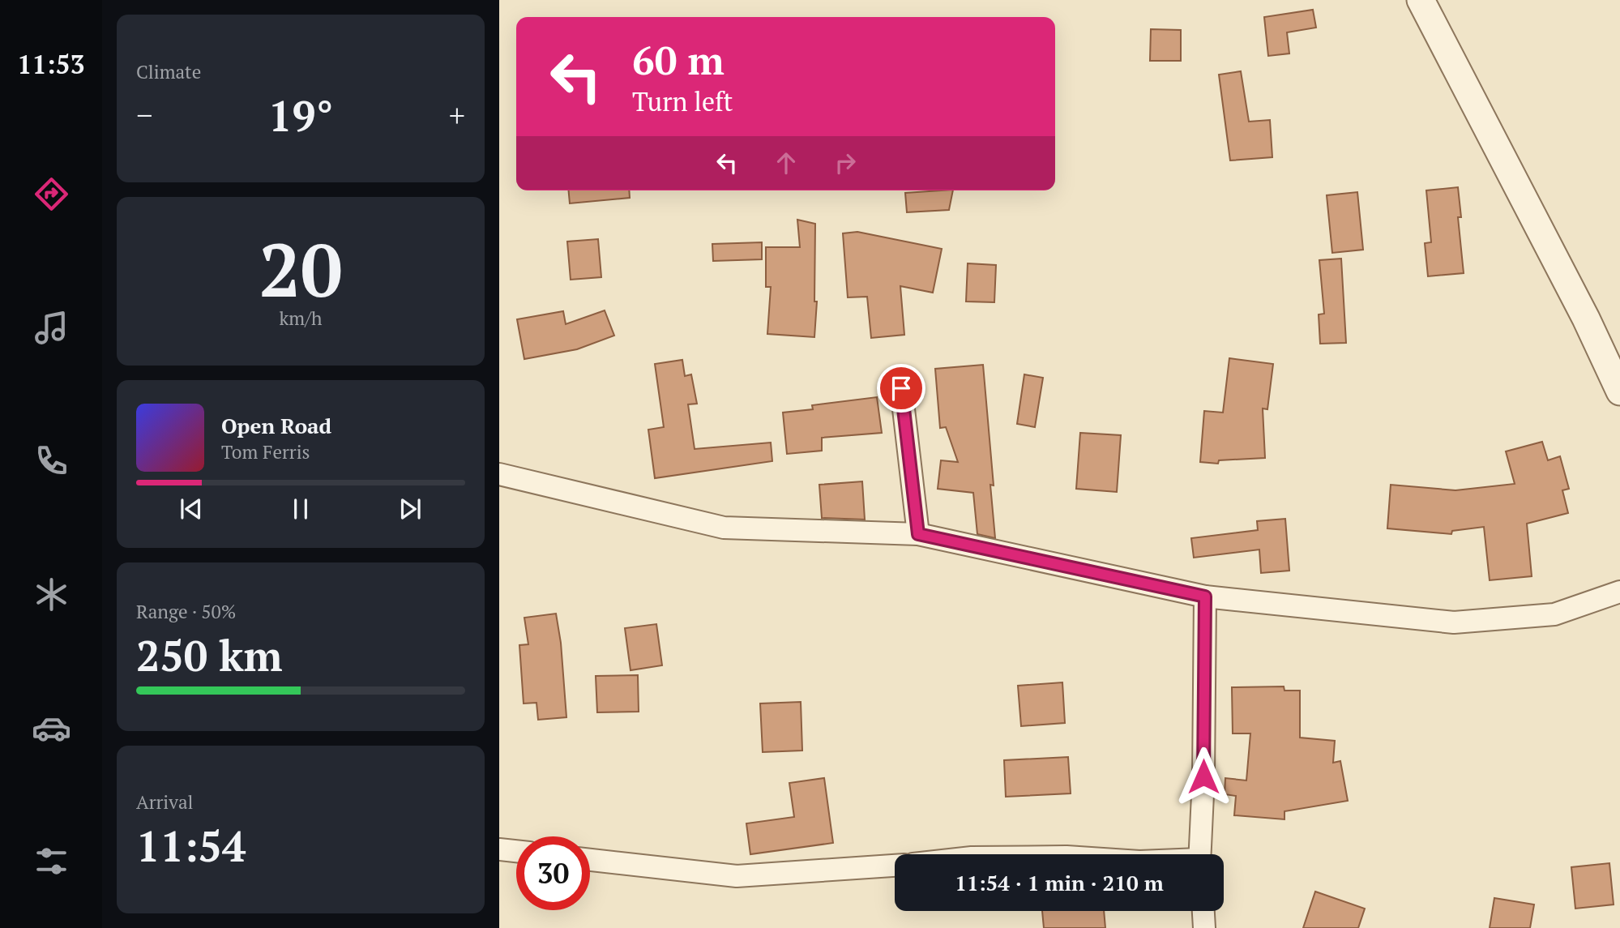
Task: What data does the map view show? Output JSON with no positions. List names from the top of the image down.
{
  "page": {
    "tabs": "11:53",
    "tile": [
      "Climate",
      ["20", "km/h"],
      ["Range · 50%", "250 km"],
      ["Arrival", "11:54"]
    ],
    "turn": ["60 m", "Turn left"],
    "heat": ["−", "19°", "+"],
    "song": ["Open Road", "Tom Ferris"],
    "limit": "30",
    "trip": "11:54 · 1 min · 210 m"
  }
}
